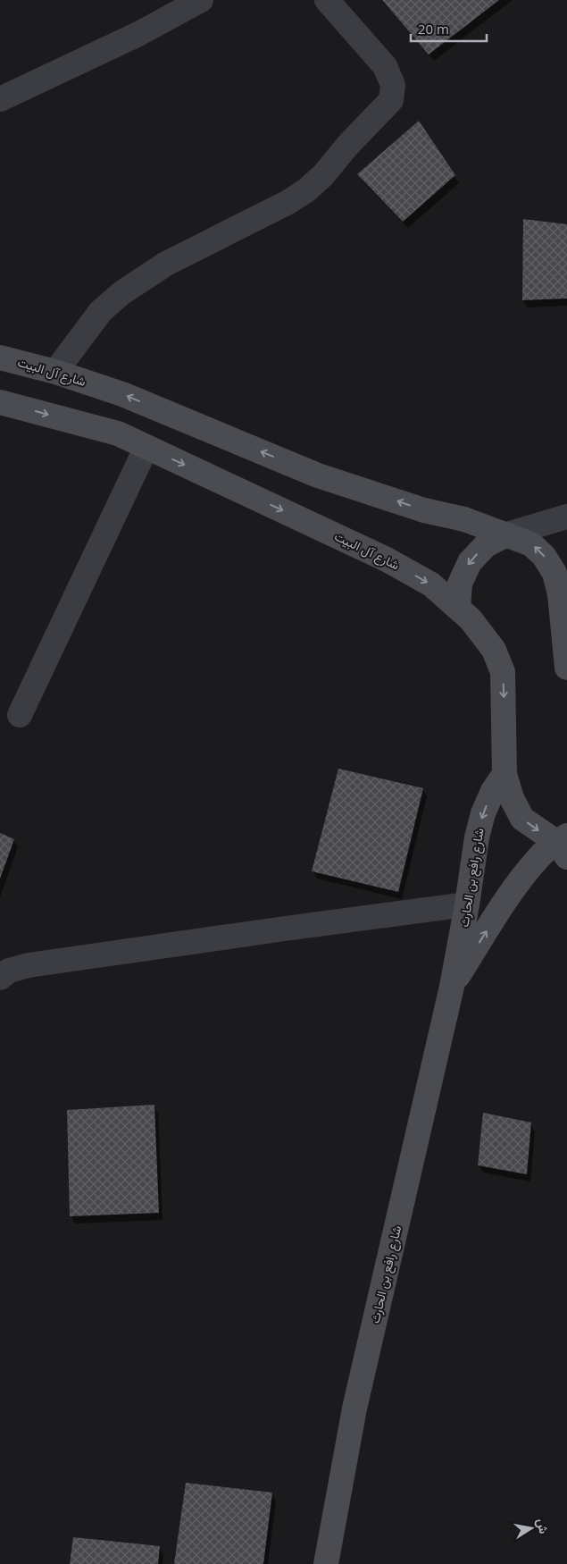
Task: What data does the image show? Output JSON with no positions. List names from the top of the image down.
{
  "streets": {
    "street": ["شارع آل البيت", "شارع رافع بن الحارث"]
  },
  "crossings": [
    ["شارع آل البيت", "شارع رافع بن الحارث"]
  ],
  "scale_bar": "20 m",
  "north": "right"
}
